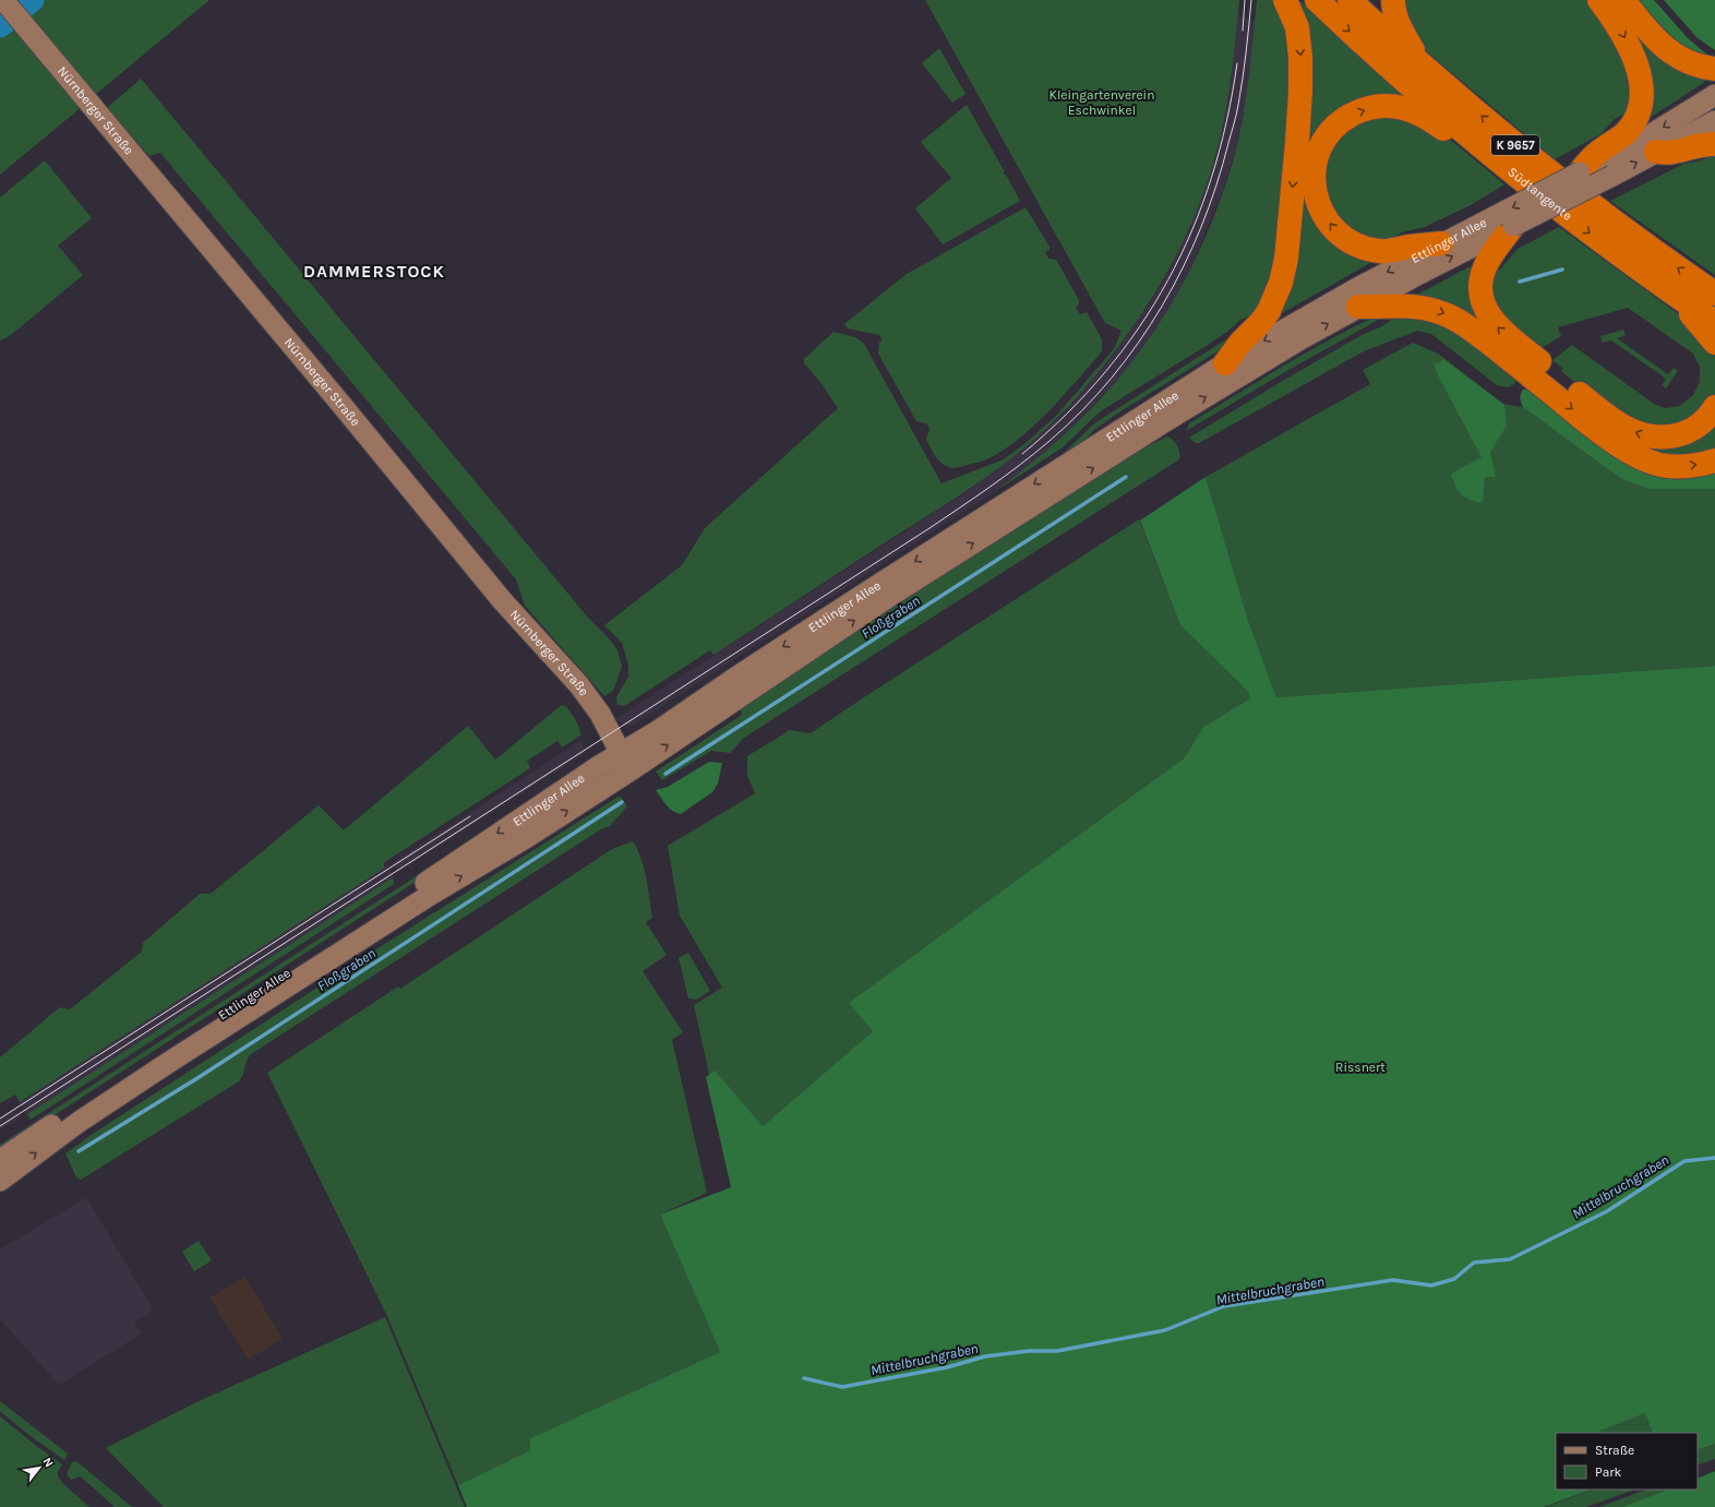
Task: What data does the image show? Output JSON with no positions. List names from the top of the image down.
{
  "streets": {
    "highway": ["K 9657", "Südtangente"],
    "main road": ["Nürnberger Straße", "Ettlinger Allee"]
  },
  "crossings": [
    ["Nürnberger Straße", "Ettlinger Allee"]
  ],
  "districts": ["DAMMERSTOCK"],
  "water": ["Floßgraben", "Mittelbruchgraben"],
  "parks": ["Kleingartenverein Eschwinkel", "Rissnert"],
  "legend": ["Straße", "Park"],
  "north": "top right"
}
